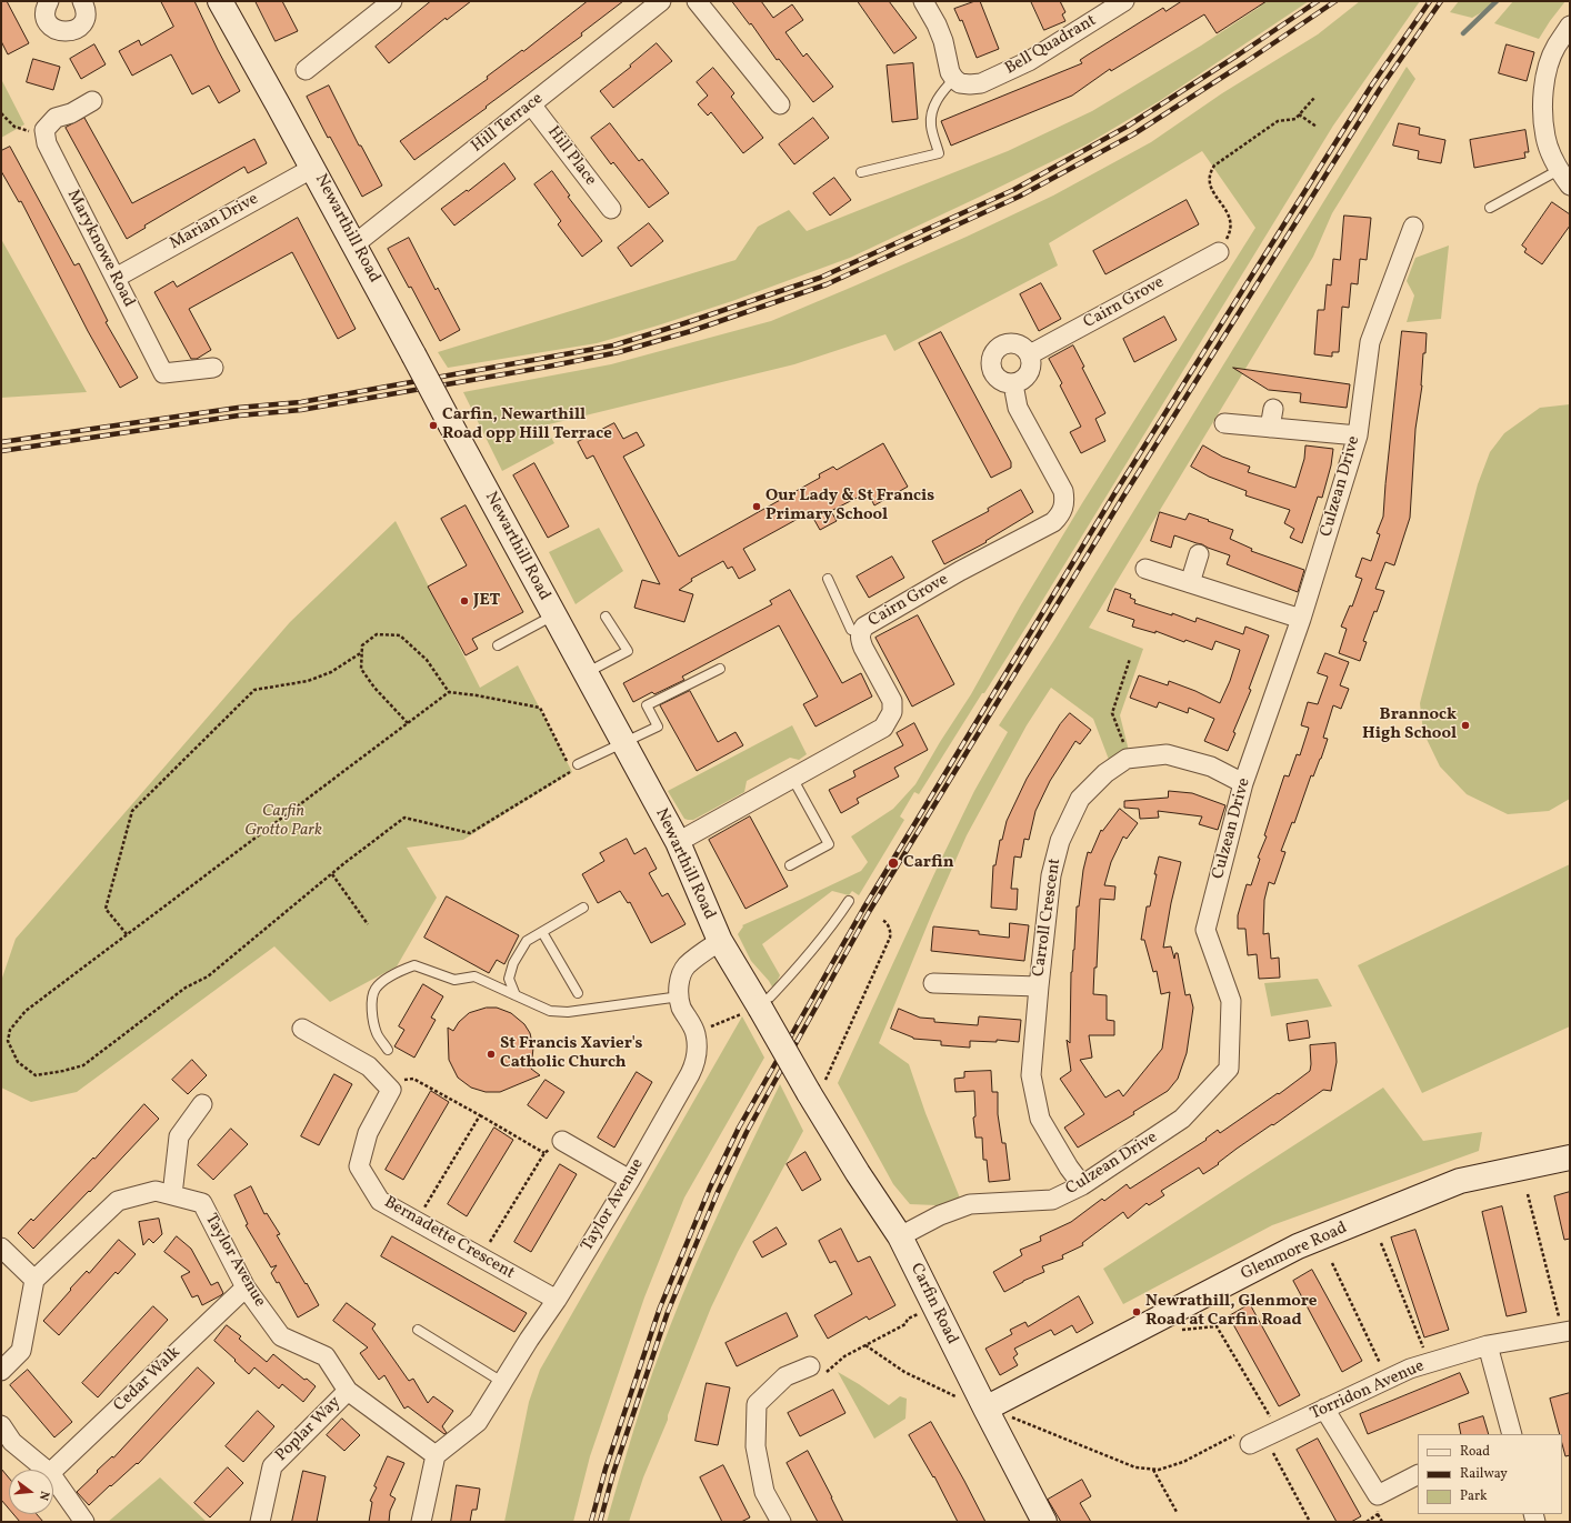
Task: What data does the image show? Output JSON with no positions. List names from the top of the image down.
{
  "streets": {
    "main road": ["Newarthill Road", "Glenmore Road", "Carfin Road"],
    "street": [
      "Bell Quadrant",
      "Hill Terrace",
      "Hill Place",
      "Marian Drive",
      "Maryknowe Road",
      "Cairn Grove",
      "Culzean Drive",
      "Carroll Crescent",
      "Taylor Avenue",
      "Bernadette Crescent",
      "Cedar Walk",
      "Torridon Avenue",
      "Poplar Way"
    ]
  },
  "crossings": [
    ["Hill Terrace", "Hill Place"],
    ["Hill Terrace", "Newarthill Road"],
    ["Marian Drive", "Newarthill Road"],
    ["Marian Drive", "Maryknowe Road"],
    ["Newarthill Road", "Cairn Grove"],
    ["Newarthill Road", "Taylor Avenue"],
    ["Newarthill Road", "Carfin Road"],
    ["Culzean Drive", "Carroll Crescent"],
    ["Culzean Drive", "Carfin Road"],
    ["Taylor Avenue", "Bernadette Crescent"],
    ["Taylor Avenue", "Cedar Walk"],
    ["Taylor Avenue", "Poplar Way"],
    ["Glenmore Road", "Carfin Road"]
  ],
  "parks": ["Carfin Grotto Park"],
  "places": [
    "Carfin, Newarthill Road opp Hill Terrace",
    "Our Lady & St Francis Primary School",
    "JET",
    "Brannock High School",
    "Carfin",
    "St Francis Xavier's Catholic Church",
    "Newrathill, Glenmore Road at Carfin Road"
  ],
  "legend": ["Road", "Railway", "Park"],
  "north": "right"
}
